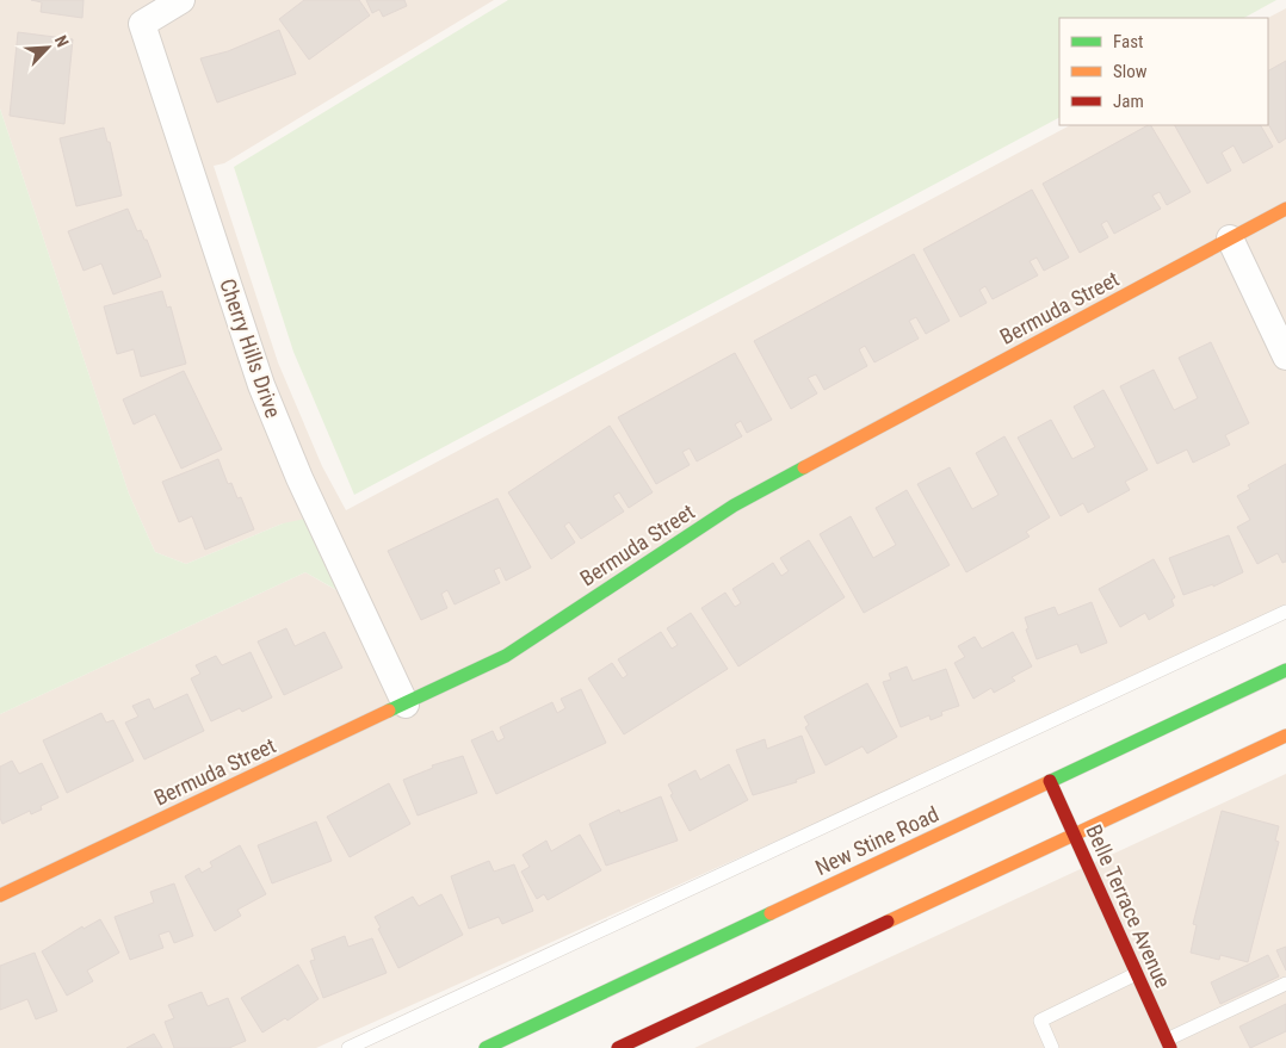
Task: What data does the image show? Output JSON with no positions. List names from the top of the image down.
{
  "streets": {
    "street": [
      "Bermuda Street",
      "Cherry Hills Drive",
      "New Stine Road",
      "Belle Terrace Avenue"
    ]
  },
  "crossings": [
    ["Bermuda Street", "Cherry Hills Drive"],
    ["New Stine Road", "Belle Terrace Avenue"]
  ],
  "legend": ["Fast", "Slow", "Jam"],
  "north": "top right"
}
